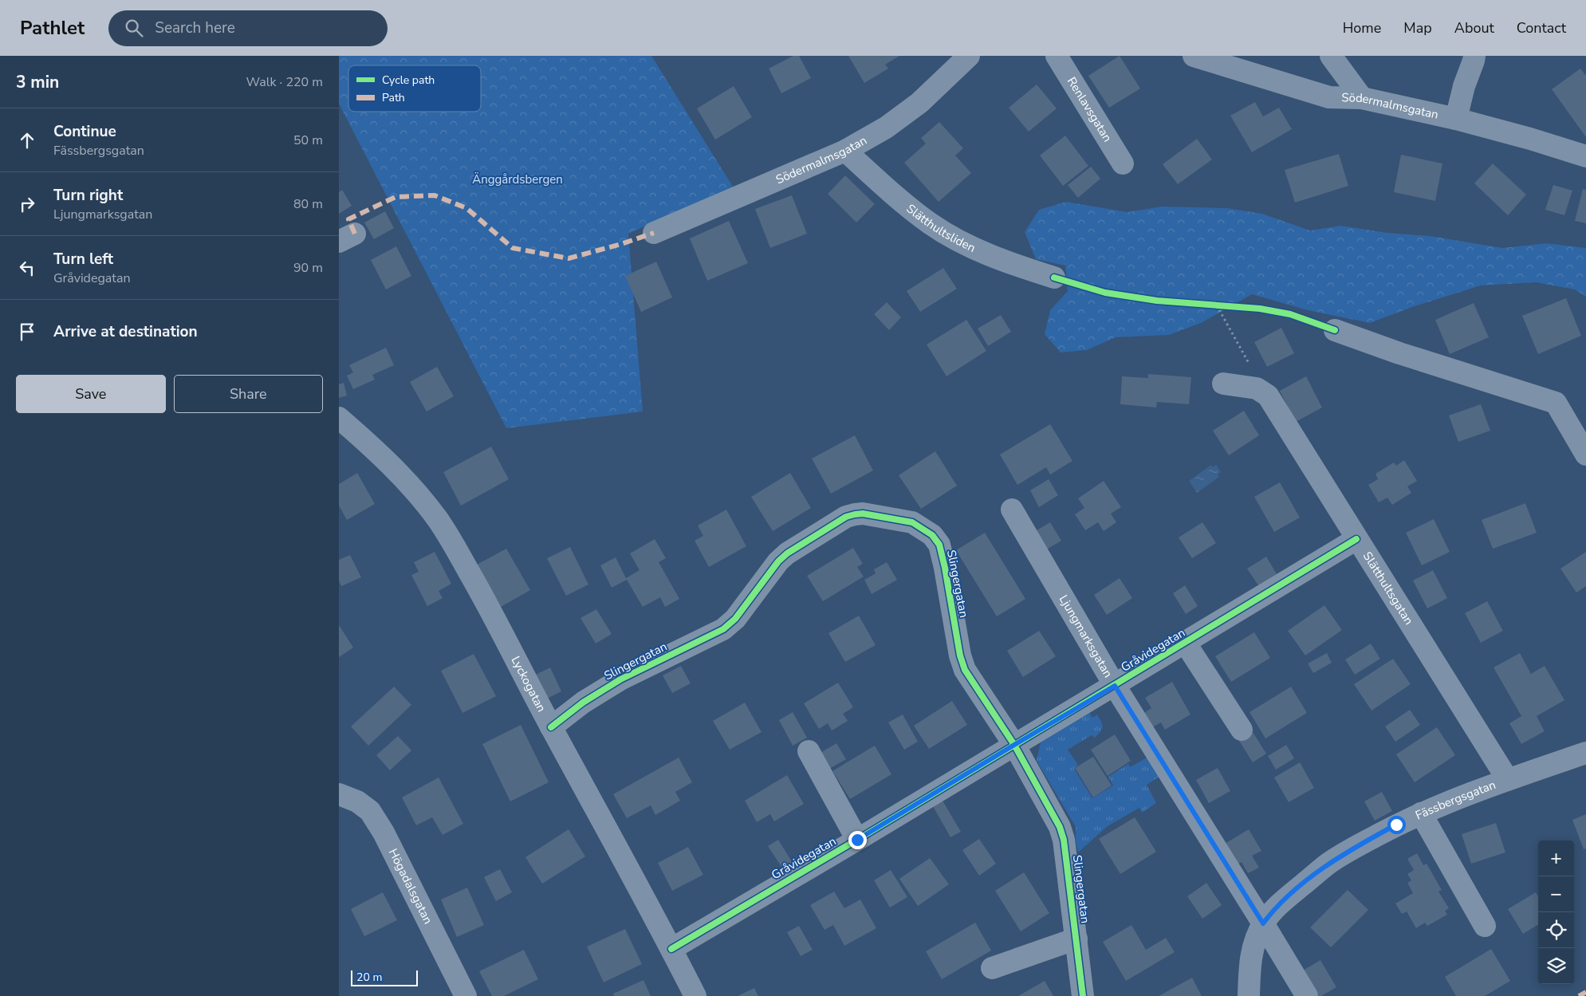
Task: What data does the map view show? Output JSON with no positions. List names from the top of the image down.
{
  "streets": {
    "street": [
      "Södermalmsgatan",
      "Renlavsgatan",
      "Slätthultsliden",
      "Slingergatan",
      "Slätthultsgatan",
      "Ljungmarksgatan",
      "Gråvidegatan",
      "Lyckogatan",
      "Fässbergsgatan",
      "Högadalsgatan"
    ]
  },
  "crossings": [
    ["Södermalmsgatan", "Slätthultsliden"],
    ["Slingergatan", "Gråvidegatan"],
    ["Slingergatan", "Lyckogatan"],
    ["Slätthultsgatan", "Gråvidegatan"],
    ["Slätthultsgatan", "Fässbergsgatan"],
    ["Ljungmarksgatan", "Gråvidegatan"],
    ["Ljungmarksgatan", "Fässbergsgatan"],
    ["Gråvidegatan", "Lyckogatan"]
  ],
  "parks": ["Änggårdsbergen"],
  "legend": ["Cycle path", "Path"],
  "scale_bar": "20 m",
  "page": {
    "header": "Pathlet",
    "search": "Search here",
    "nav": [
      "Home",
      "Map",
      "About",
      "Contact"
    ],
    "heading": ["3 min", "Walk · 220 m"],
    "list": [
      ["Continue", "Fässbergsgatan", "50 m"],
      ["Turn right", "Ljungmarksgatan", "80 m"],
      ["Turn left", "Gråvidegatan", "90 m"],
      "Arrive at destination"
    ],
    "buttons": ["Save", "Share"],
    "map_buttons": ["+", "−"],
    "scale": "20 m"
  }
}
